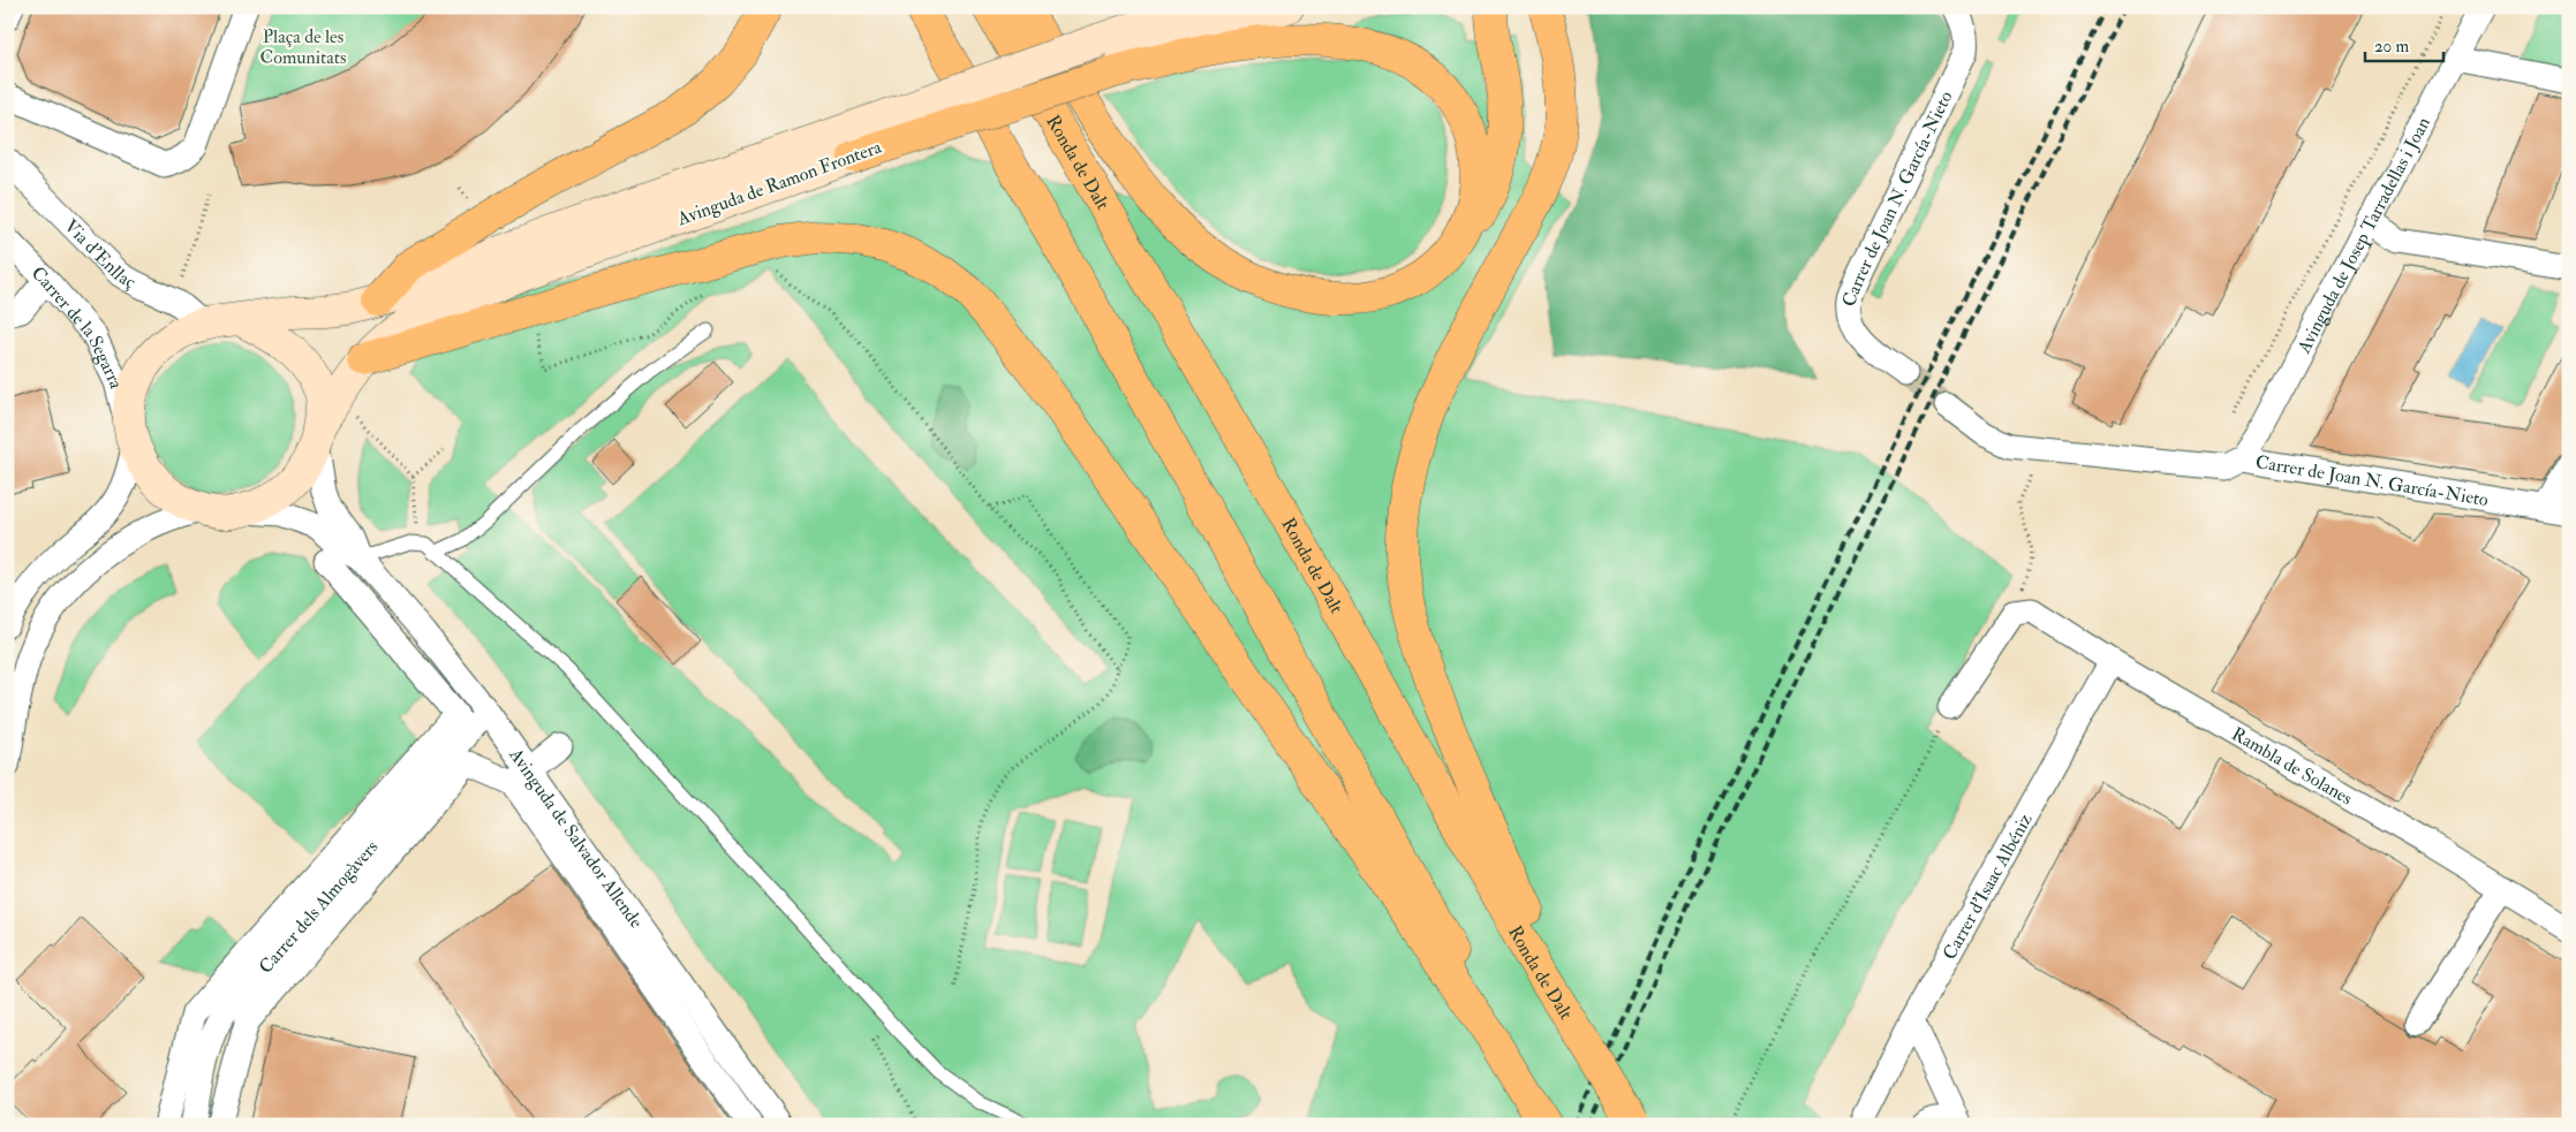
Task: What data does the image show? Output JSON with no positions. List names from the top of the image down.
{
  "streets": {
    "highway": ["Ronda de Dalt"],
    "street": [
      "Avinguda de Ramon Frontera",
      "Carrer de Joan N. García-Nieto",
      "Avinguda de Josep Tarradellas i Joan",
      "Via d'Enllaç",
      "Carrer de la Segarra",
      "Rambla de Solanes",
      "Avinguda de Salvador Allende",
      "Carrer d'Isaac Albéniz",
      "Carrer dels Almogàvers"
    ]
  },
  "crossings": [
    ["Avinguda de Ramon Frontera", "Via d'Enllaç"],
    ["Avinguda de Ramon Frontera", "Carrer de la Segarra"],
    ["Avinguda de Ramon Frontera", "Avinguda de Salvador Allende"],
    ["Carrer de Joan N. García-Nieto", "Avinguda de Josep Tarradellas i Joan"],
    ["Via d'Enllaç", "Carrer de la Segarra"],
    ["Via d'Enllaç", "Avinguda de Salvador Allende"],
    ["Carrer de la Segarra", "Avinguda de Salvador Allende"],
    ["Rambla de Solanes", "Carrer d'Isaac Albéniz"],
    ["Avinguda de Salvador Allende", "Carrer dels Almogàvers"]
  ],
  "parks": ["Plaça de les Comunitats"],
  "scale_bar": "20 m"
}
